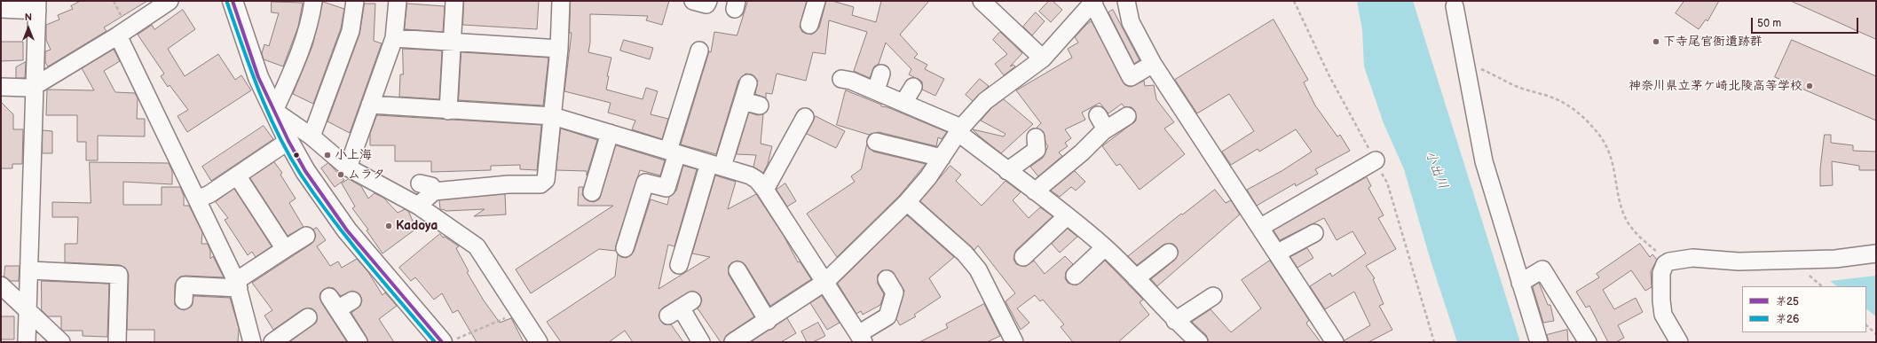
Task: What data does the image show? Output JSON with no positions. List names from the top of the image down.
{
  "water": ["小出川"],
  "places": [
    "下寺尾官衙遺跡群",
    "神奈川県立茅ケ崎北陵高等学校",
    "小上海",
    "ムラタ",
    "Kadoya"
  ],
  "lines": ["transit line 茅25", "transit line 茅26"],
  "legend": ["茅25", "茅26"],
  "scale_bar": "50 m",
  "north": "top"
}
